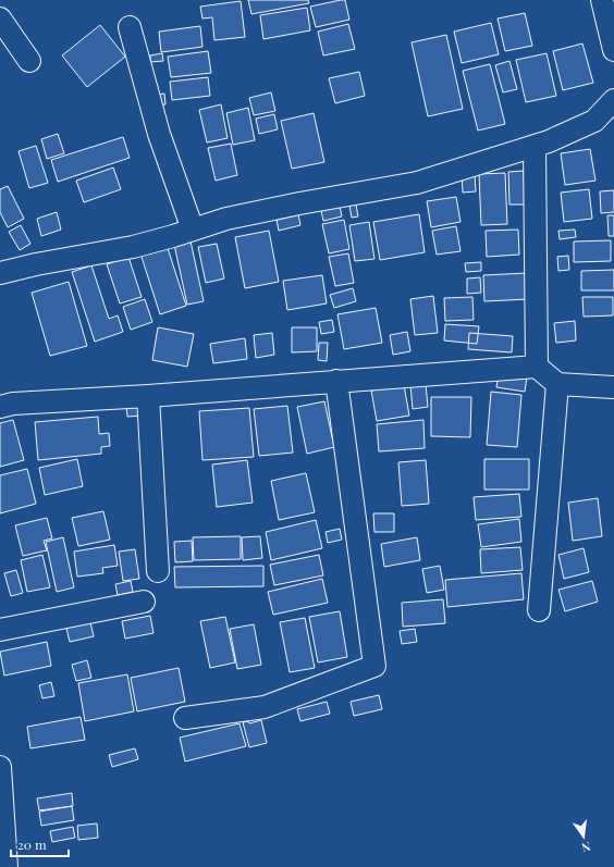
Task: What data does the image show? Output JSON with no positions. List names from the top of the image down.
{
  "scale_bar": "20 m",
  "north": "bottom"
}
